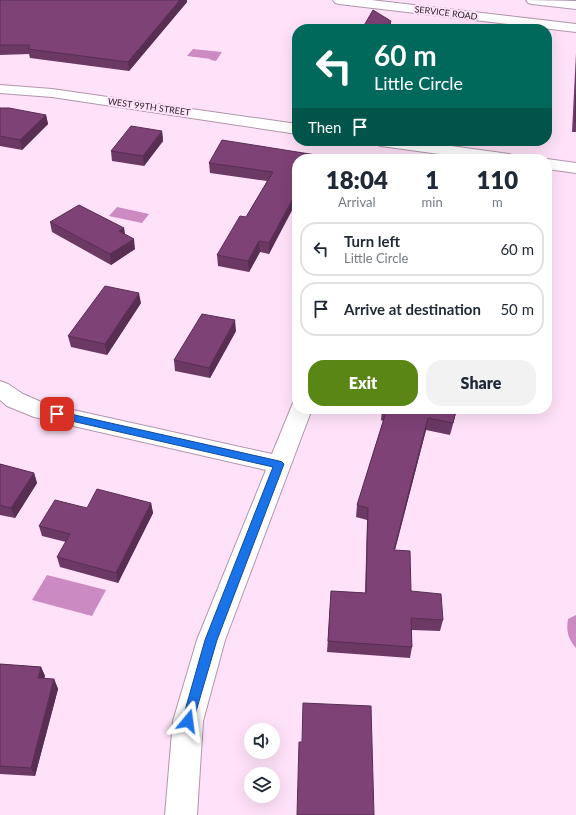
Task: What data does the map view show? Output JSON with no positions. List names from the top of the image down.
{
  "streets": {
    "street": ["SERVICE ROAD", "WEST 99TH STREET"]
  },
  "page": {
    "turn": ["60 m", "Little Circle"],
    "then": "Then",
    "eta": [
      "18:04",
      "Arrival",
      "1",
      "min",
      "110",
      "m"
    ],
    "list": [
      {
        "name": "Turn left",
        "note": "Little Circle",
        "value": "60 m"
      },
      {
        "name": "Arrive at destination",
        "value": "50 m"
      }
    ],
    "buttons": ["Exit", "Share"]
  }
}
